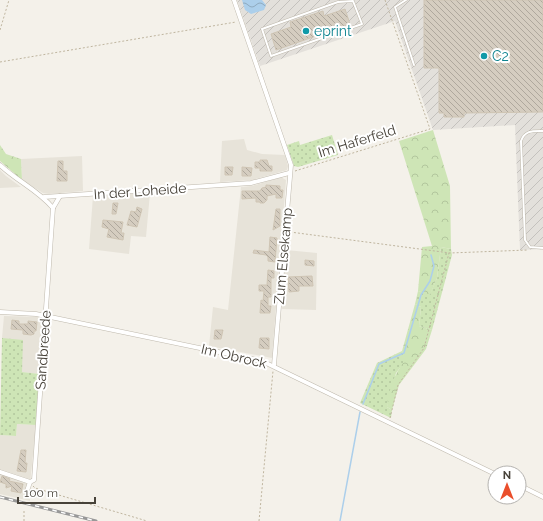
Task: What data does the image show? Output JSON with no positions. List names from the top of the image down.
{
  "streets": {
    "street": [
      "In der Loheide",
      "Zum Elsekamp",
      "Sandbreede",
      "Im Obrock"
    ],
    "path": ["Im Haferfeld"]
  },
  "crossings": [
    ["Im Haferfeld", "In der Loheide"],
    ["Im Haferfeld", "Zum Elsekamp"],
    ["In der Loheide", "Zum Elsekamp"],
    ["In der Loheide", "Sandbreede"],
    ["Zum Elsekamp", "Im Obrock"],
    ["Sandbreede", "Im Obrock"]
  ],
  "places": ["eprint", "C2"],
  "scale_bar": "100 m",
  "north": "top"
}
